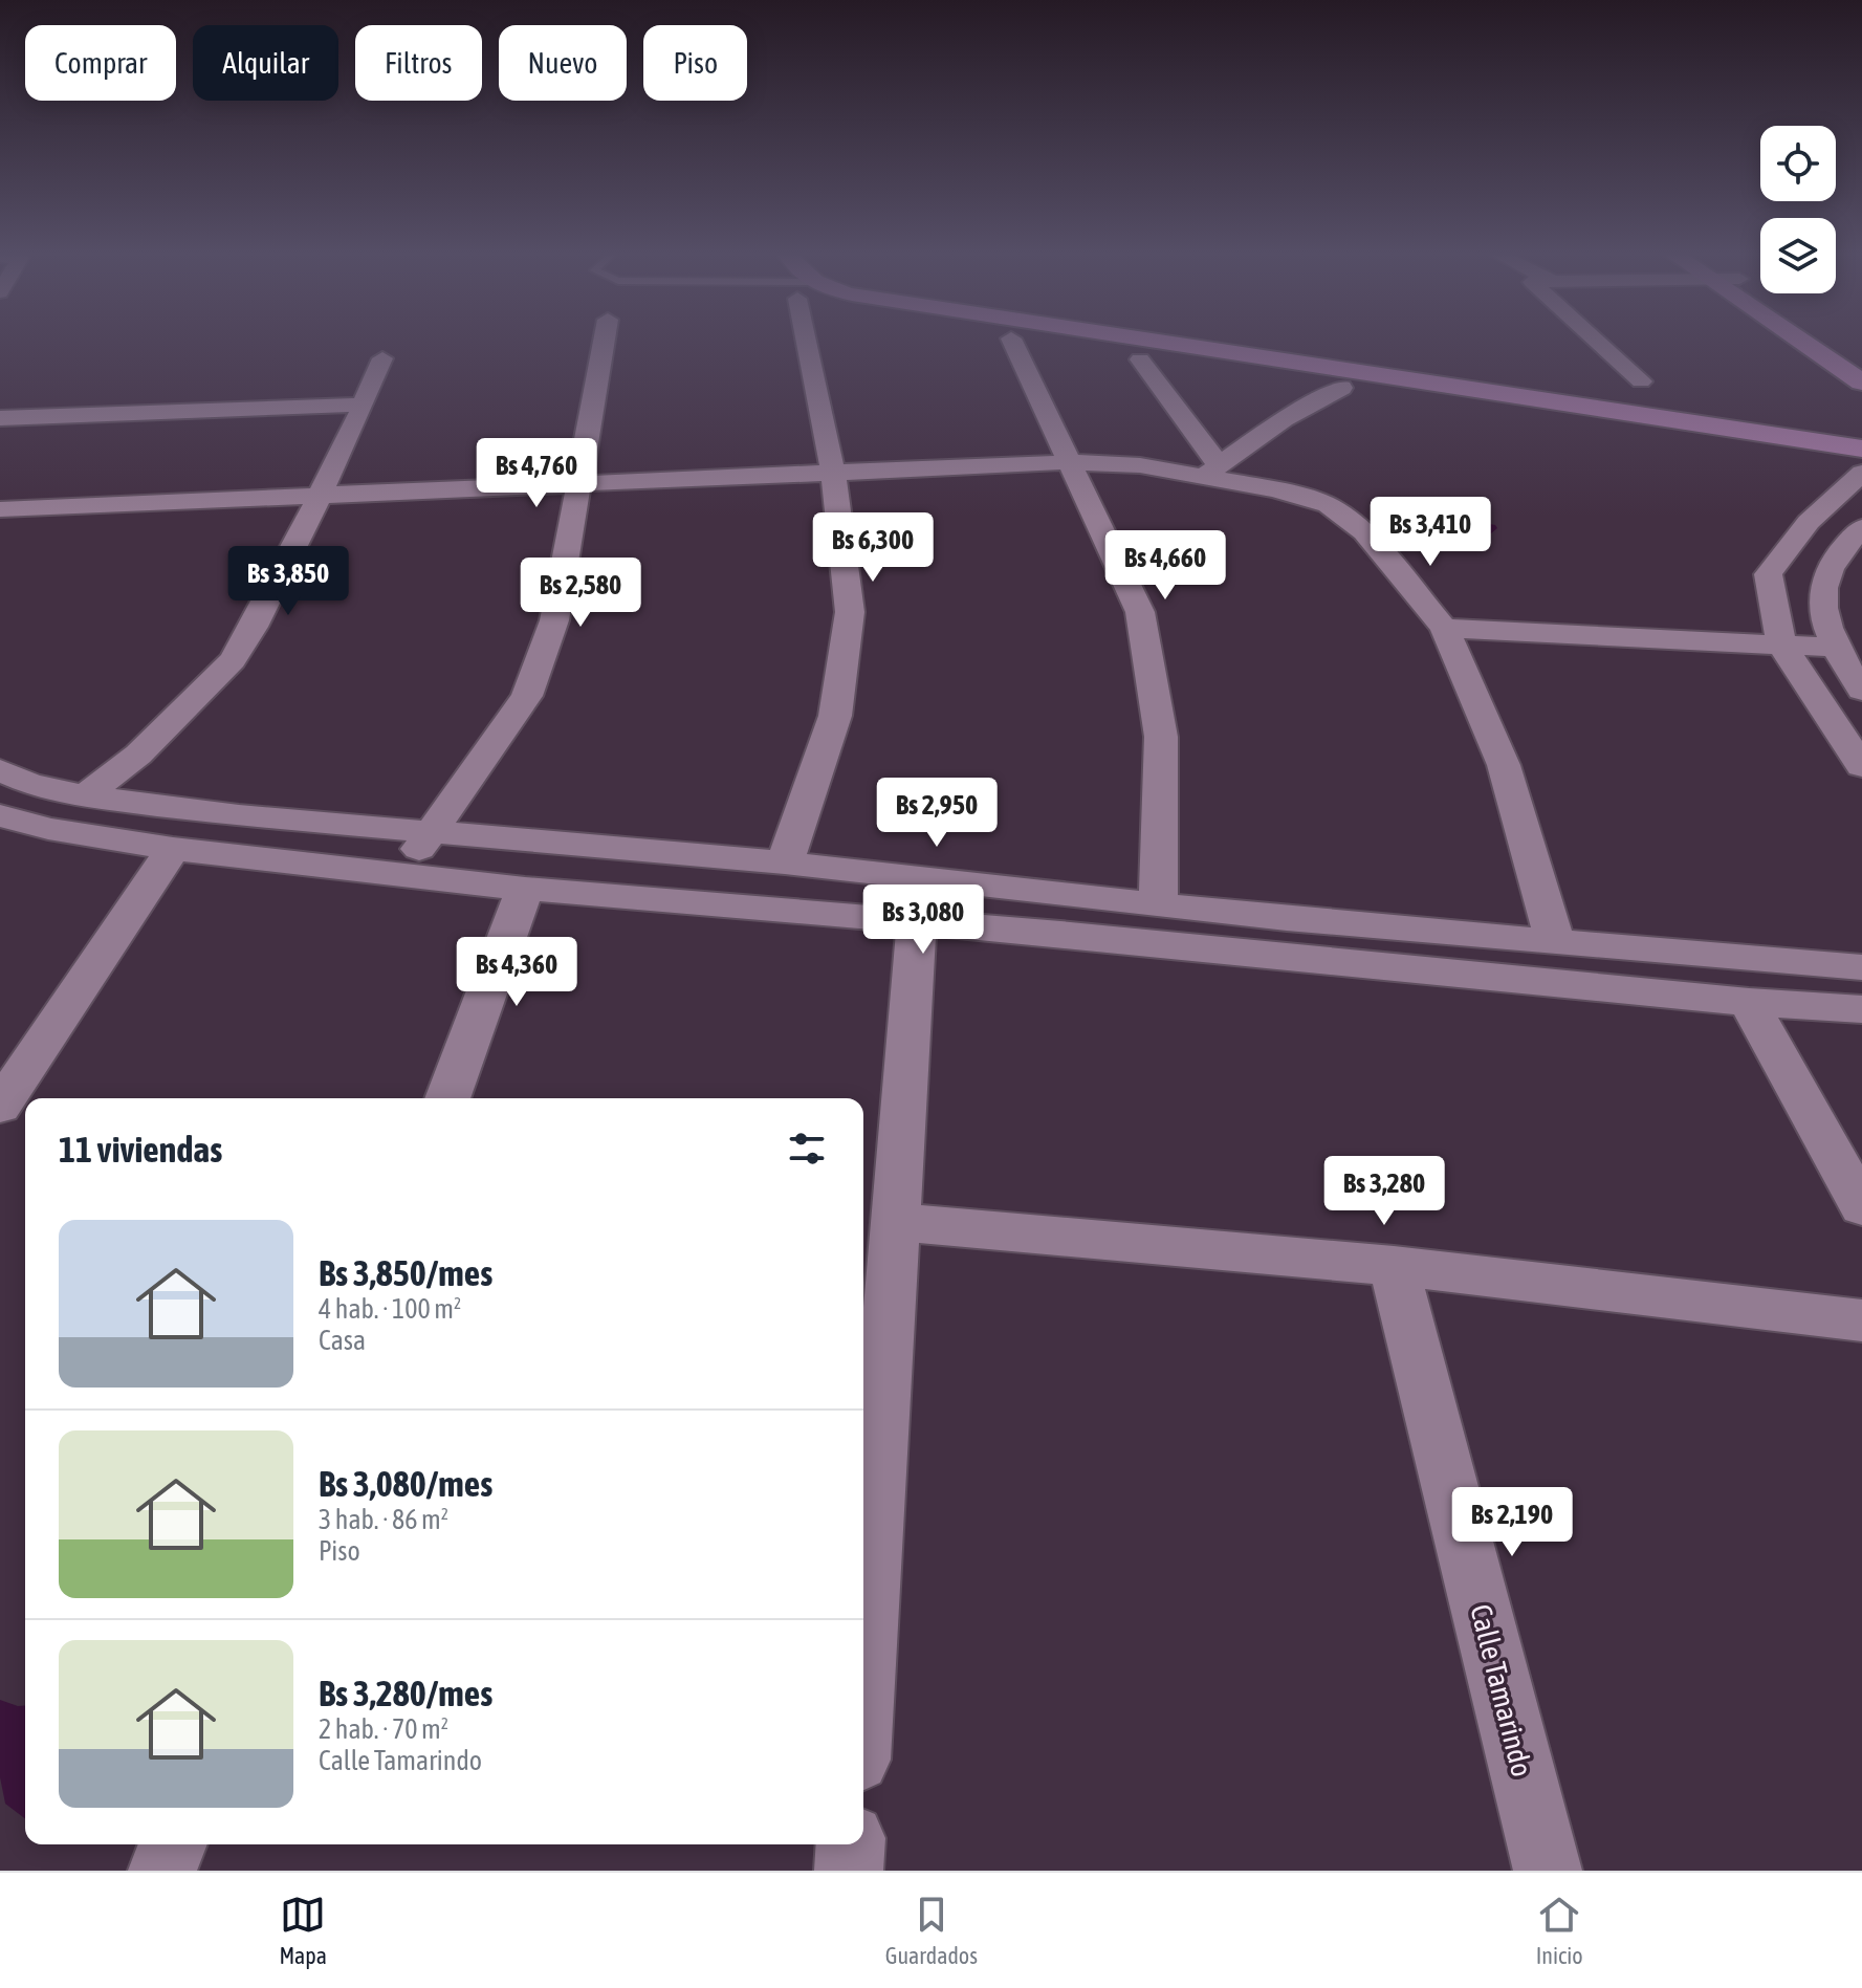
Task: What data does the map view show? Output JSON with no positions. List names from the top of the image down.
{
  "streets": {
    "street": ["Calle Tamarindo"]
  },
  "page": {
    "chip": [
      "Comprar",
      "Alquilar",
      "Filtros",
      "Nuevo",
      "Piso"
    ],
    "price": [
      "Bs 4,760",
      "Bs 3,410",
      "Bs 6,300",
      "Bs 4,660",
      "Bs 3,850",
      "Bs 2,580",
      "Bs 2,950",
      "Bs 3,080",
      "Bs 4,360",
      "Bs 3,280",
      "Bs 2,190"
    ],
    "heading": "11 viviendas",
    "list": [
      {
        "name": "Bs 3,850/mes",
        "note": "4 hab. · 100 m² · Casa"
      },
      {
        "name": "Bs 3,080/mes",
        "note": "3 hab. · 86 m² · Piso"
      },
      {
        "name": "Bs 3,280/mes",
        "note": "2 hab. · 70 m² · Calle Tamarindo"
      }
    ],
    "tabs": ["Mapa", "Guardados", "Inicio"]
  }
}
